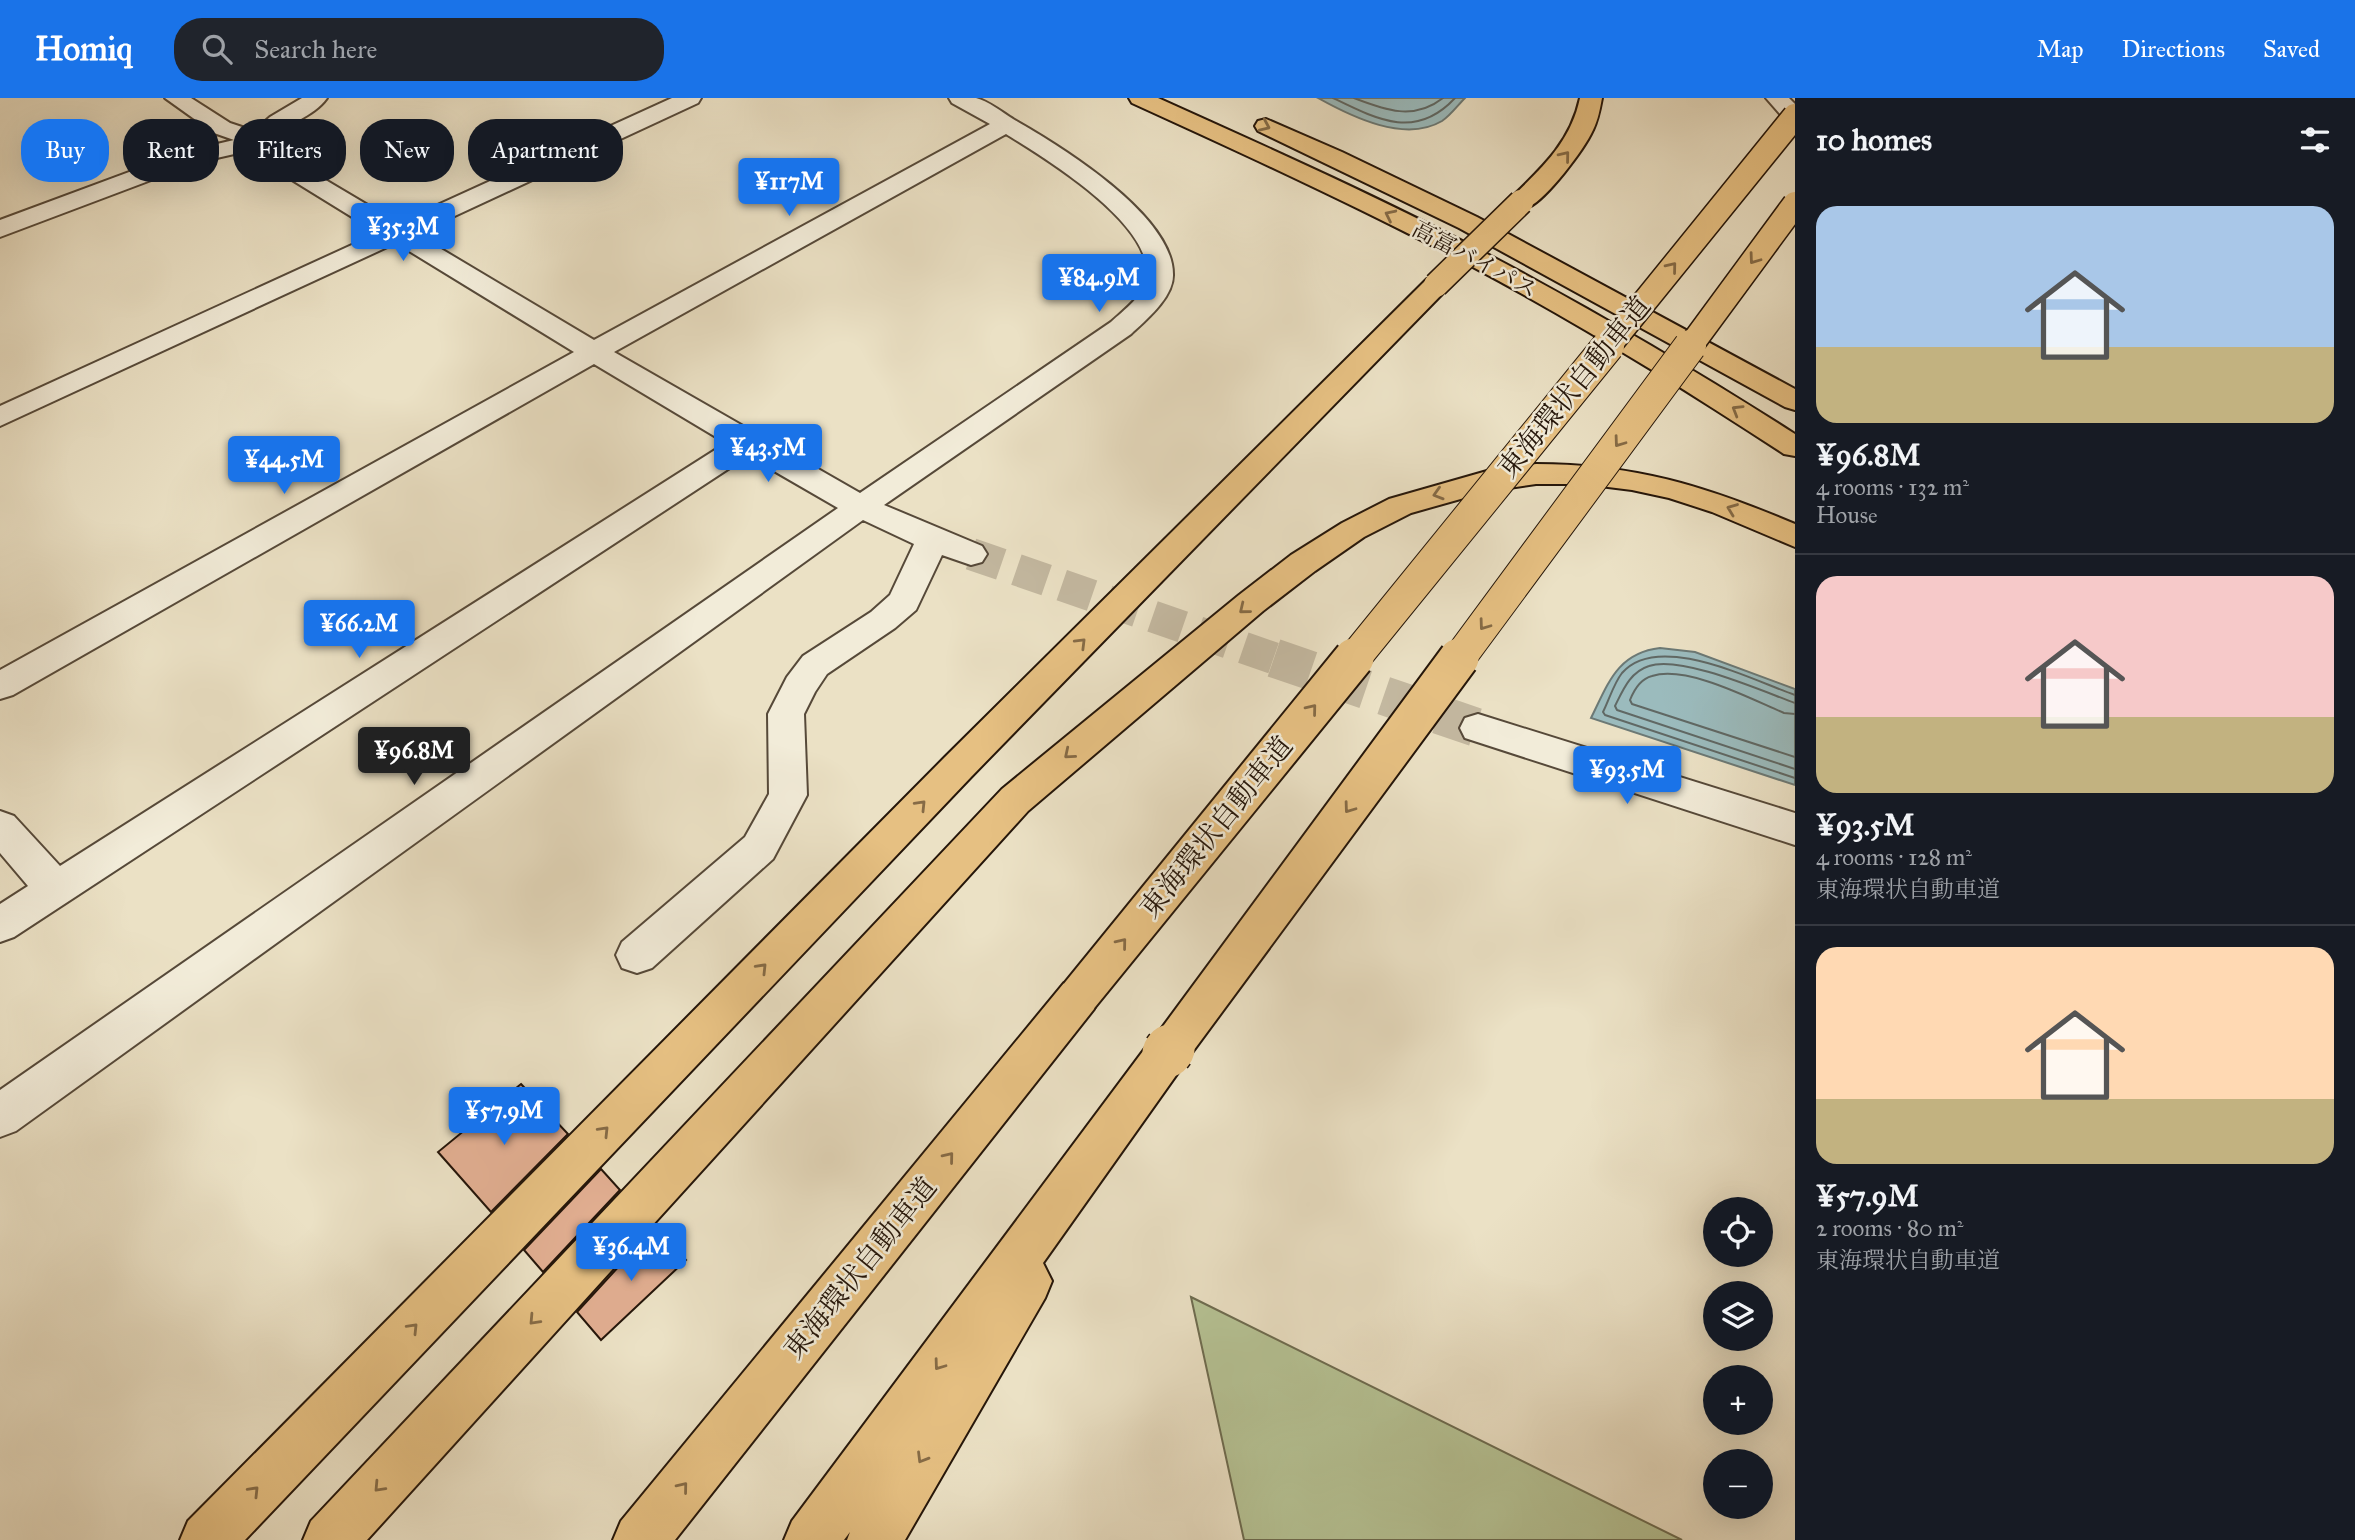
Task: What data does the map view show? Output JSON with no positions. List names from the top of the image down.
{
  "streets": {
    "highway": ["高富バイパス", "東海環状自動車道"]
  },
  "page": {
    "header": "Homiq",
    "search": "Search here",
    "nav": ["Map", "Directions", "Saved"],
    "heading": "10 homes",
    "chip": [
      "Buy",
      "Rent",
      "Filters",
      "New",
      "Apartment"
    ],
    "price": [
      "¥117M",
      "¥35.3M",
      "¥84.9M",
      "¥43.5M",
      "¥44.5M",
      "¥66.2M",
      "¥96.8M",
      "¥93.5M",
      "¥57.9M",
      "¥36.4M"
    ],
    "list": [
      {
        "name": "¥96.8M",
        "note": "4 rooms · 132 m² · House"
      },
      {
        "name": "¥93.5M",
        "note": "4 rooms · 128 m² · 東海環状自動車道"
      },
      {
        "name": "¥57.9M",
        "note": "2 rooms · 80 m² · 東海環状自動車道"
      }
    ],
    "map_buttons": ["+", "−"]
  }
}
